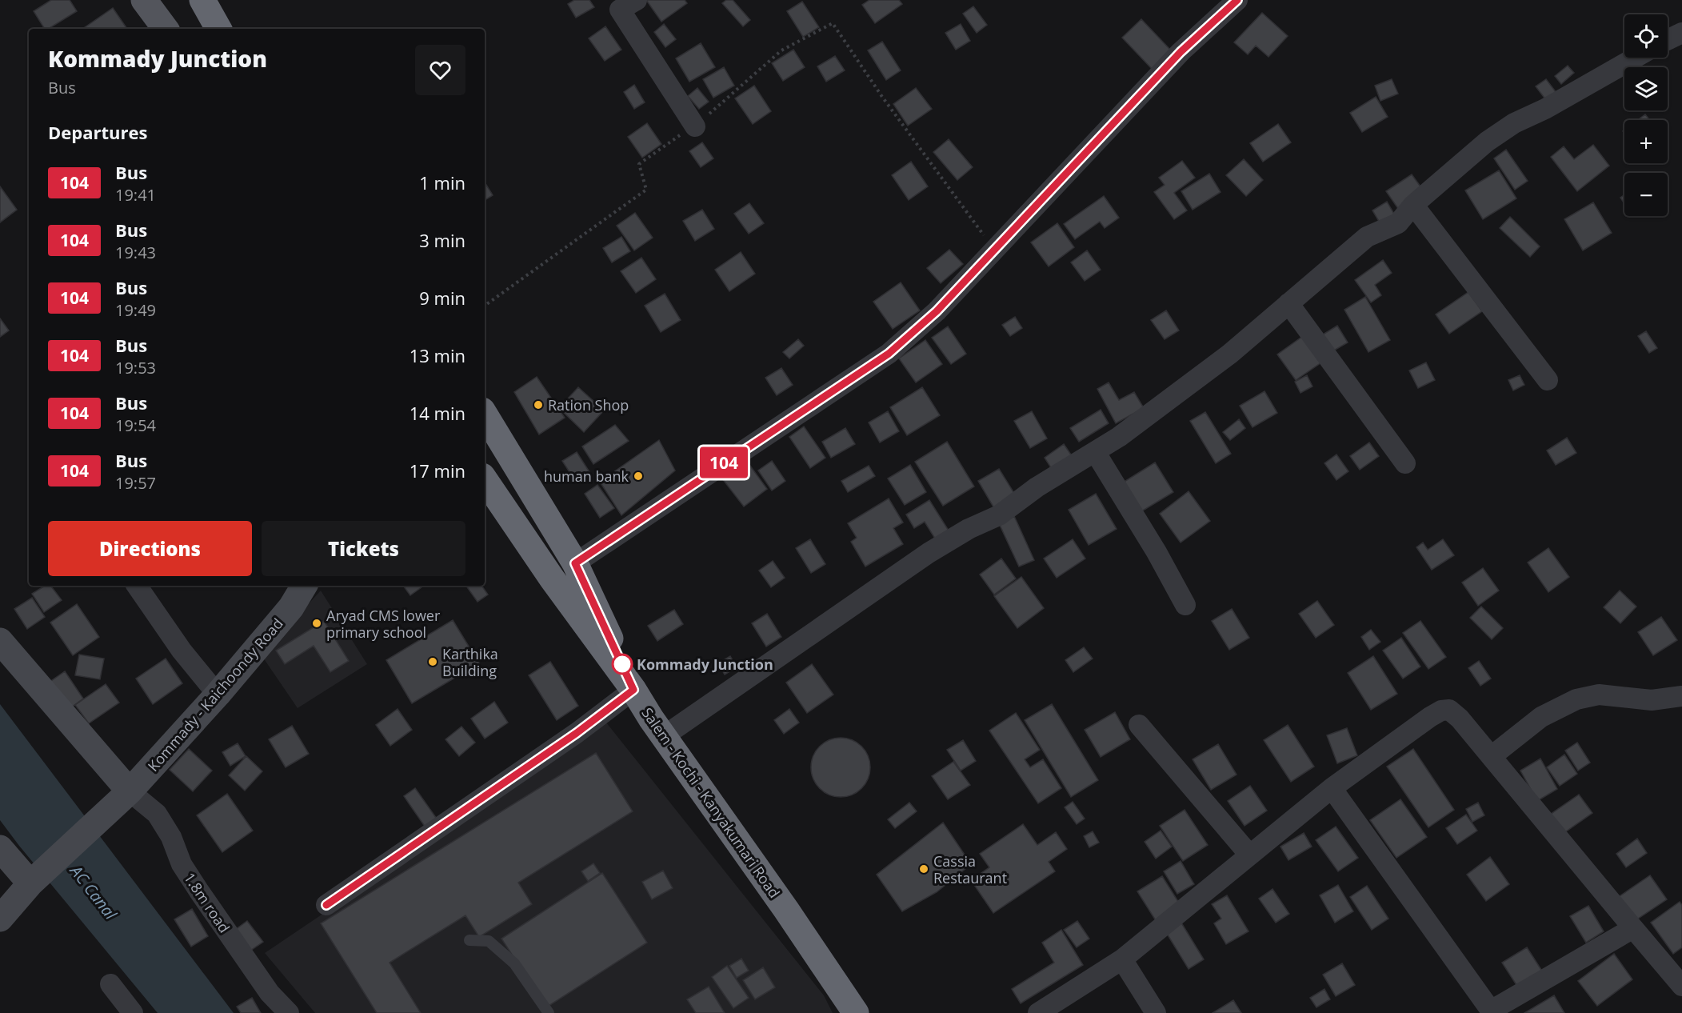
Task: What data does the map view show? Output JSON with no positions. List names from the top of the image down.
{
  "streets": {
    "highway": ["Salem - Kochi - Kanyakumari Road"],
    "main road": ["Kommady - Kaichoondy Road"],
    "street": ["1.8m road"]
  },
  "crossings": [
    ["Kommady - Kaichoondy Road", "1.8m road"]
  ],
  "water": ["AC Canal"],
  "places": [
    "Ration Shop",
    "human bank",
    "Aryad CMS lower primary school",
    "Karthika Building",
    "Kommady Junction",
    "Cassia Restaurant"
  ],
  "lines": ["bus line 104"],
  "page": {
    "on_map": "104",
    "map_buttons": ["+", "−"],
    "heading": [
      ["Kommady Junction", "Bus"],
      "Departures"
    ],
    "list": [
      {
        "mark": "104",
        "name": "Bus",
        "note": "19:41",
        "value": "1 min"
      },
      {
        "mark": "104",
        "name": "Bus",
        "note": "19:43",
        "value": "3 min"
      },
      {
        "mark": "104",
        "name": "Bus",
        "note": "19:49",
        "value": "9 min"
      },
      {
        "mark": "104",
        "name": "Bus",
        "note": "19:53",
        "value": "13 min"
      },
      {
        "mark": "104",
        "name": "Bus",
        "note": "19:54",
        "value": "14 min"
      },
      {
        "mark": "104",
        "name": "Bus",
        "note": "19:57",
        "value": "17 min"
      }
    ],
    "buttons": ["Directions", "Tickets"]
  }
}
